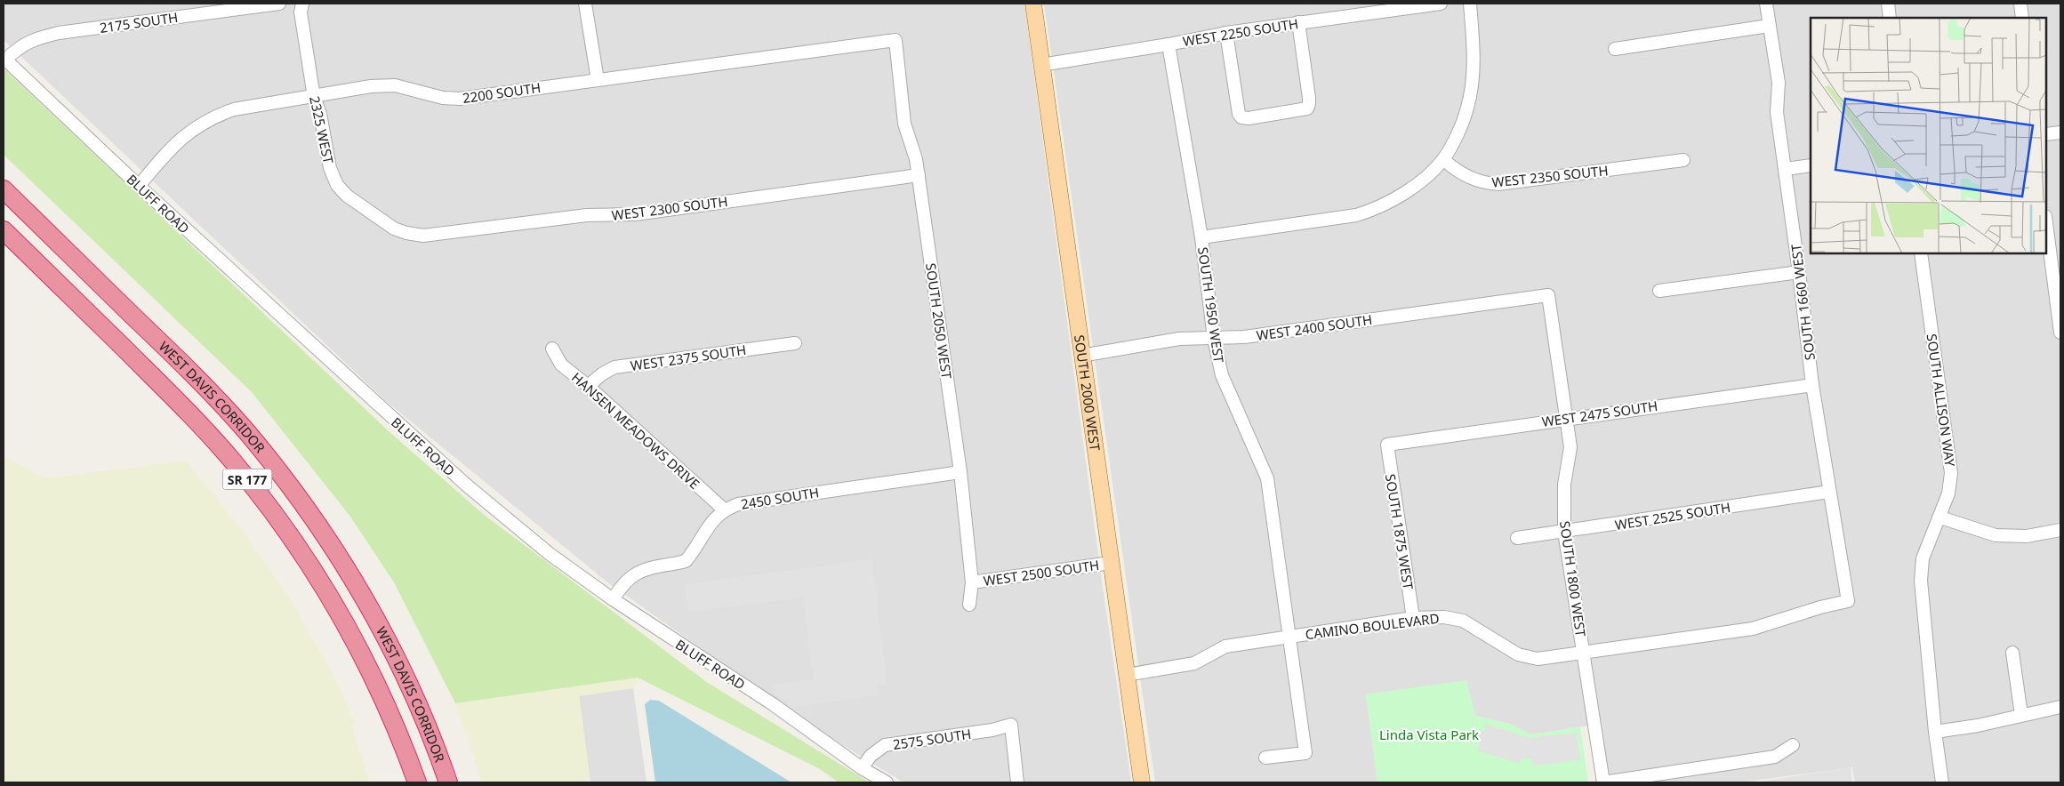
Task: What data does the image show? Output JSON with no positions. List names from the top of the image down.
{
  "streets": {
    "highway": ["WEST DAVIS CORRIDOR", "SR 177"],
    "main road": ["SOUTH 2000 WEST"],
    "street": [
      "2175 SOUTH",
      "WEST 2250 SOUTH",
      "2200 SOUTH",
      "2325 WEST",
      "WEST 2350 SOUTH",
      "BLUFF ROAD",
      "WEST 2300 SOUTH",
      "SOUTH 1660 WEST",
      "SOUTH 1950 WEST",
      "SOUTH 2050 WEST",
      "WEST 2400 SOUTH",
      "WEST 2375 SOUTH",
      "SOUTH ALLISON WAY",
      "WEST 2475 SOUTH",
      "HANSEN MEADOWS DRIVE",
      "2450 SOUTH",
      "WEST 2525 SOUTH",
      "SOUTH 1875 WEST",
      "WEST 2500 SOUTH",
      "SOUTH 1800 WEST",
      "CAMINO BOULEVARD",
      "2575 SOUTH"
    ]
  },
  "crossings": [
    ["2175 SOUTH", "BLUFF ROAD"],
    ["WEST 2250 SOUTH", "SOUTH 1950 WEST"],
    ["WEST 2250 SOUTH", "SOUTH 2000 WEST"],
    ["2200 SOUTH", "2325 WEST"],
    ["2200 SOUTH", "BLUFF ROAD"],
    ["2200 SOUTH", "SOUTH 2050 WEST"],
    ["2325 WEST", "WEST 2300 SOUTH"],
    ["BLUFF ROAD", "2450 SOUTH"],
    ["BLUFF ROAD", "2575 SOUTH"],
    ["WEST 2300 SOUTH", "SOUTH 2050 WEST"],
    ["SOUTH 1660 WEST", "WEST 2475 SOUTH"],
    ["SOUTH 1660 WEST", "WEST 2525 SOUTH"],
    ["SOUTH 1660 WEST", "CAMINO BOULEVARD"],
    ["SOUTH 1950 WEST", "WEST 2400 SOUTH"],
    ["SOUTH 1950 WEST", "CAMINO BOULEVARD"],
    ["SOUTH 2050 WEST", "2450 SOUTH"],
    ["SOUTH 2050 WEST", "WEST 2500 SOUTH"],
    ["WEST 2400 SOUTH", "SOUTH 2000 WEST"],
    ["WEST 2400 SOUTH", "SOUTH 1800 WEST"],
    ["WEST 2375 SOUTH", "HANSEN MEADOWS DRIVE"],
    ["SOUTH 2000 WEST", "WEST 2500 SOUTH"],
    ["SOUTH 2000 WEST", "CAMINO BOULEVARD"],
    ["WEST 2475 SOUTH", "SOUTH 1875 WEST"],
    ["WEST 2475 SOUTH", "SOUTH 1800 WEST"],
    ["HANSEN MEADOWS DRIVE", "2450 SOUTH"],
    ["WEST 2525 SOUTH", "SOUTH 1800 WEST"],
    ["SOUTH 1875 WEST", "CAMINO BOULEVARD"],
    ["SOUTH 1800 WEST", "CAMINO BOULEVARD"]
  ],
  "parks": ["Linda Vista Park"]
}
